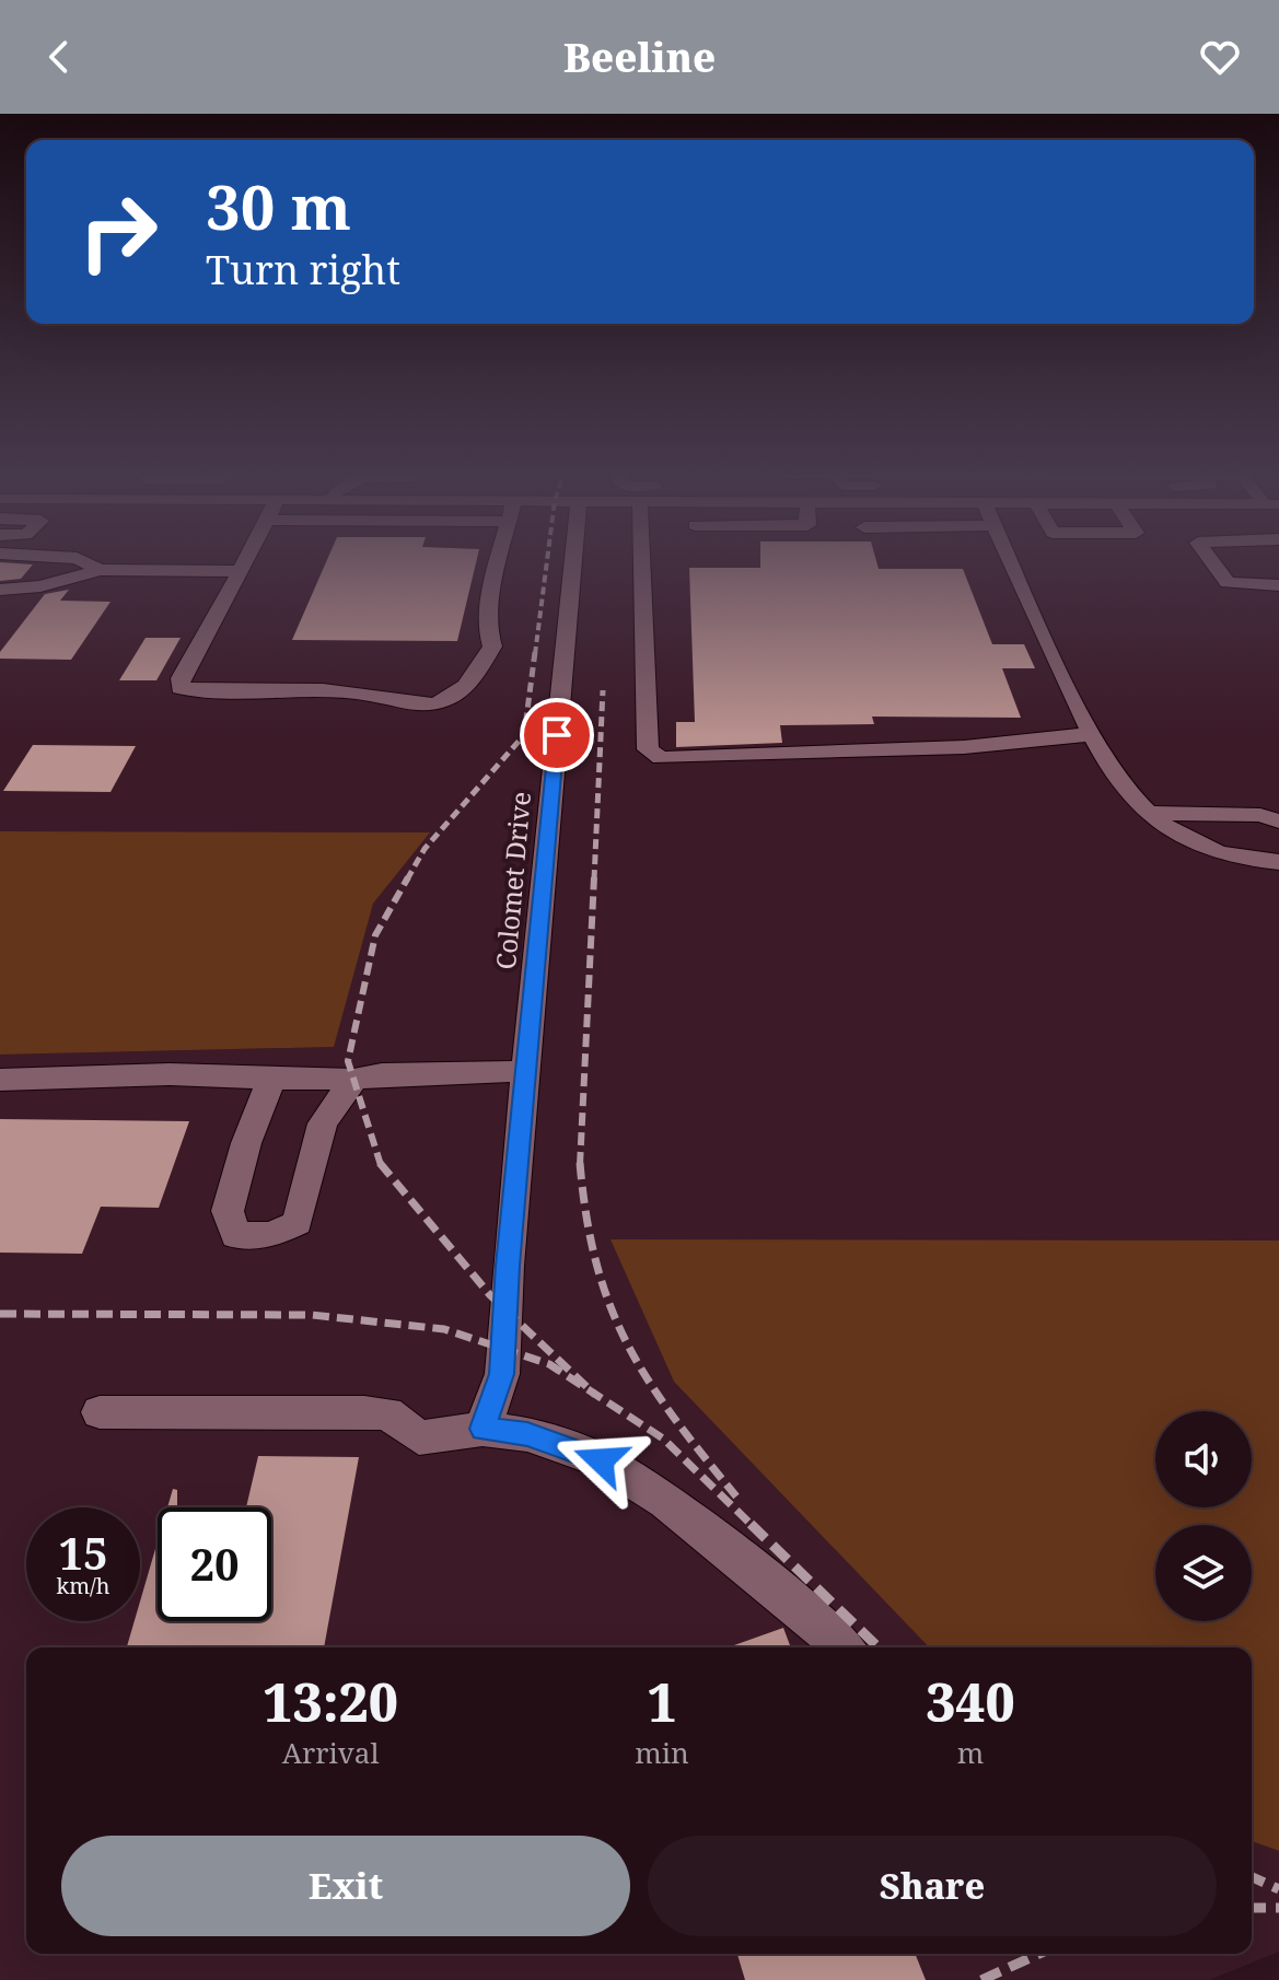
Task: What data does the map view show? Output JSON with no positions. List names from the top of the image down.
{
  "streets": {
    "street": ["Colomet Drive"]
  },
  "page": {
    "header": "Beeline",
    "turn": ["30 m", "Turn right"],
    "speed": "15 km/h",
    "limit": "20",
    "eta": [
      "13:20",
      "Arrival",
      "1",
      "min",
      "340",
      "m"
    ],
    "buttons": ["Exit", "Share"]
  }
}
